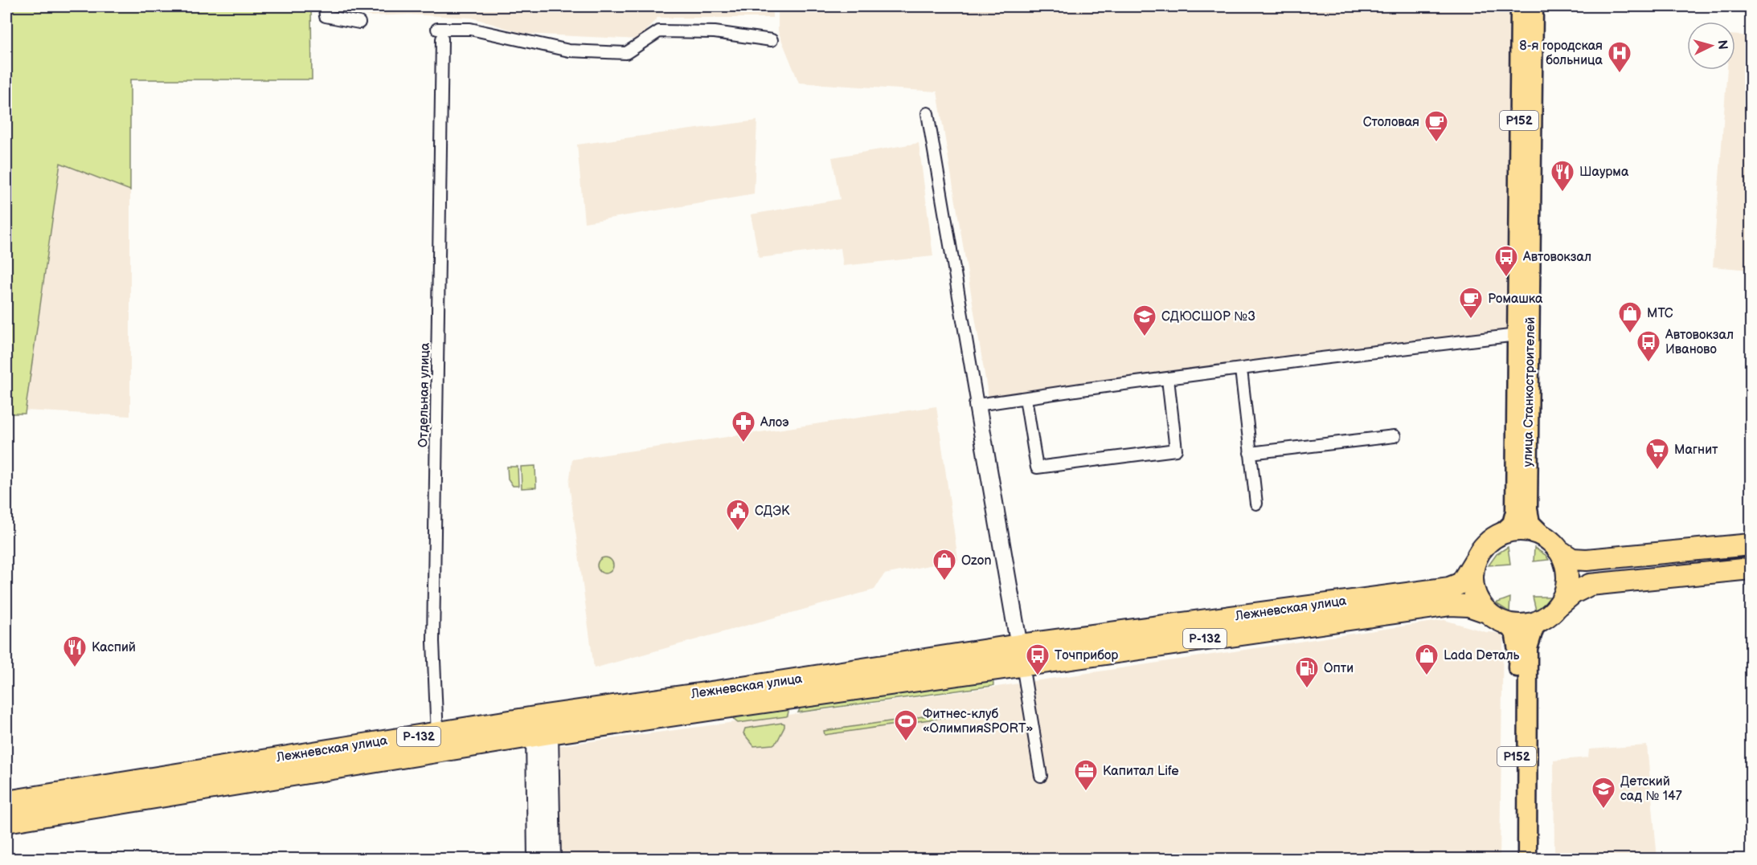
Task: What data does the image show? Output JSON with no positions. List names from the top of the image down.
{
  "streets": {
    "highway": ["Лежневская улица", "Р-132"],
    "main road": ["Р152", "улица Станкостроителей"],
    "street": ["Отдельная улица"]
  },
  "crossings": [
    ["Р152", "улица Станкостроителей"],
    ["Р152", "Лежневская улица"],
    ["улица Станкостроителей", "Лежневская улица"],
    ["Отдельная улица", "Лежневская улица"]
  ],
  "places": {
    "hospital": ["8-я городская больница"],
    "cafe": ["Столовая", "Ромашка"],
    "restaurant": ["Шаурма", "Каспий"],
    "bus stop": ["Автовокзал", "Автовокзал Иваново", "Точприбор"],
    "shop": ["МТС", "Ozon", "Lada Dеталь"],
    "school or university": ["СДЮСШОР №3", "Детский сад № 147"],
    "pharmacy": ["Алоэ"],
    "supermarket": ["Магнит"],
    "public building": ["СДЭК"],
    "fuel station": ["Опти"],
    "sports": ["Фитнес-клуб «ОлимпияSPORT»"],
    "office": ["Капитал Life"]
  },
  "north": "right"
}
